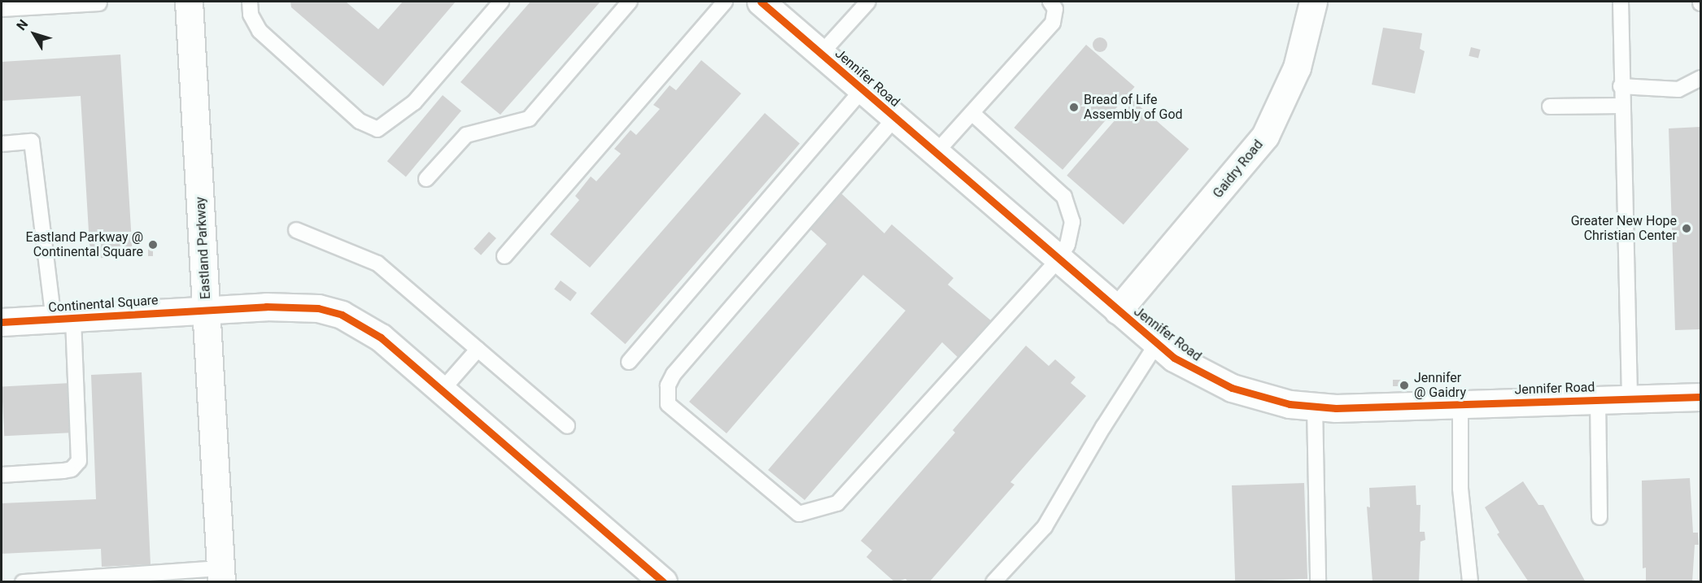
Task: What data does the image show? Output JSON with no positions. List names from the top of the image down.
{
  "streets": {
    "street": [
      "Jennifer Road",
      "Gaidry Road",
      "Eastland Parkway",
      "Continental Square"
    ]
  },
  "crossings": [
    ["Jennifer Road", "Gaidry Road"],
    ["Eastland Parkway", "Continental Square"]
  ],
  "places": [
    "Bread of Life Assembly of God",
    "Greater New Hope Christian Center",
    "Eastland Parkway @ Continental Square",
    "Jennifer @ Gaidry"
  ],
  "north": "top left"
}
